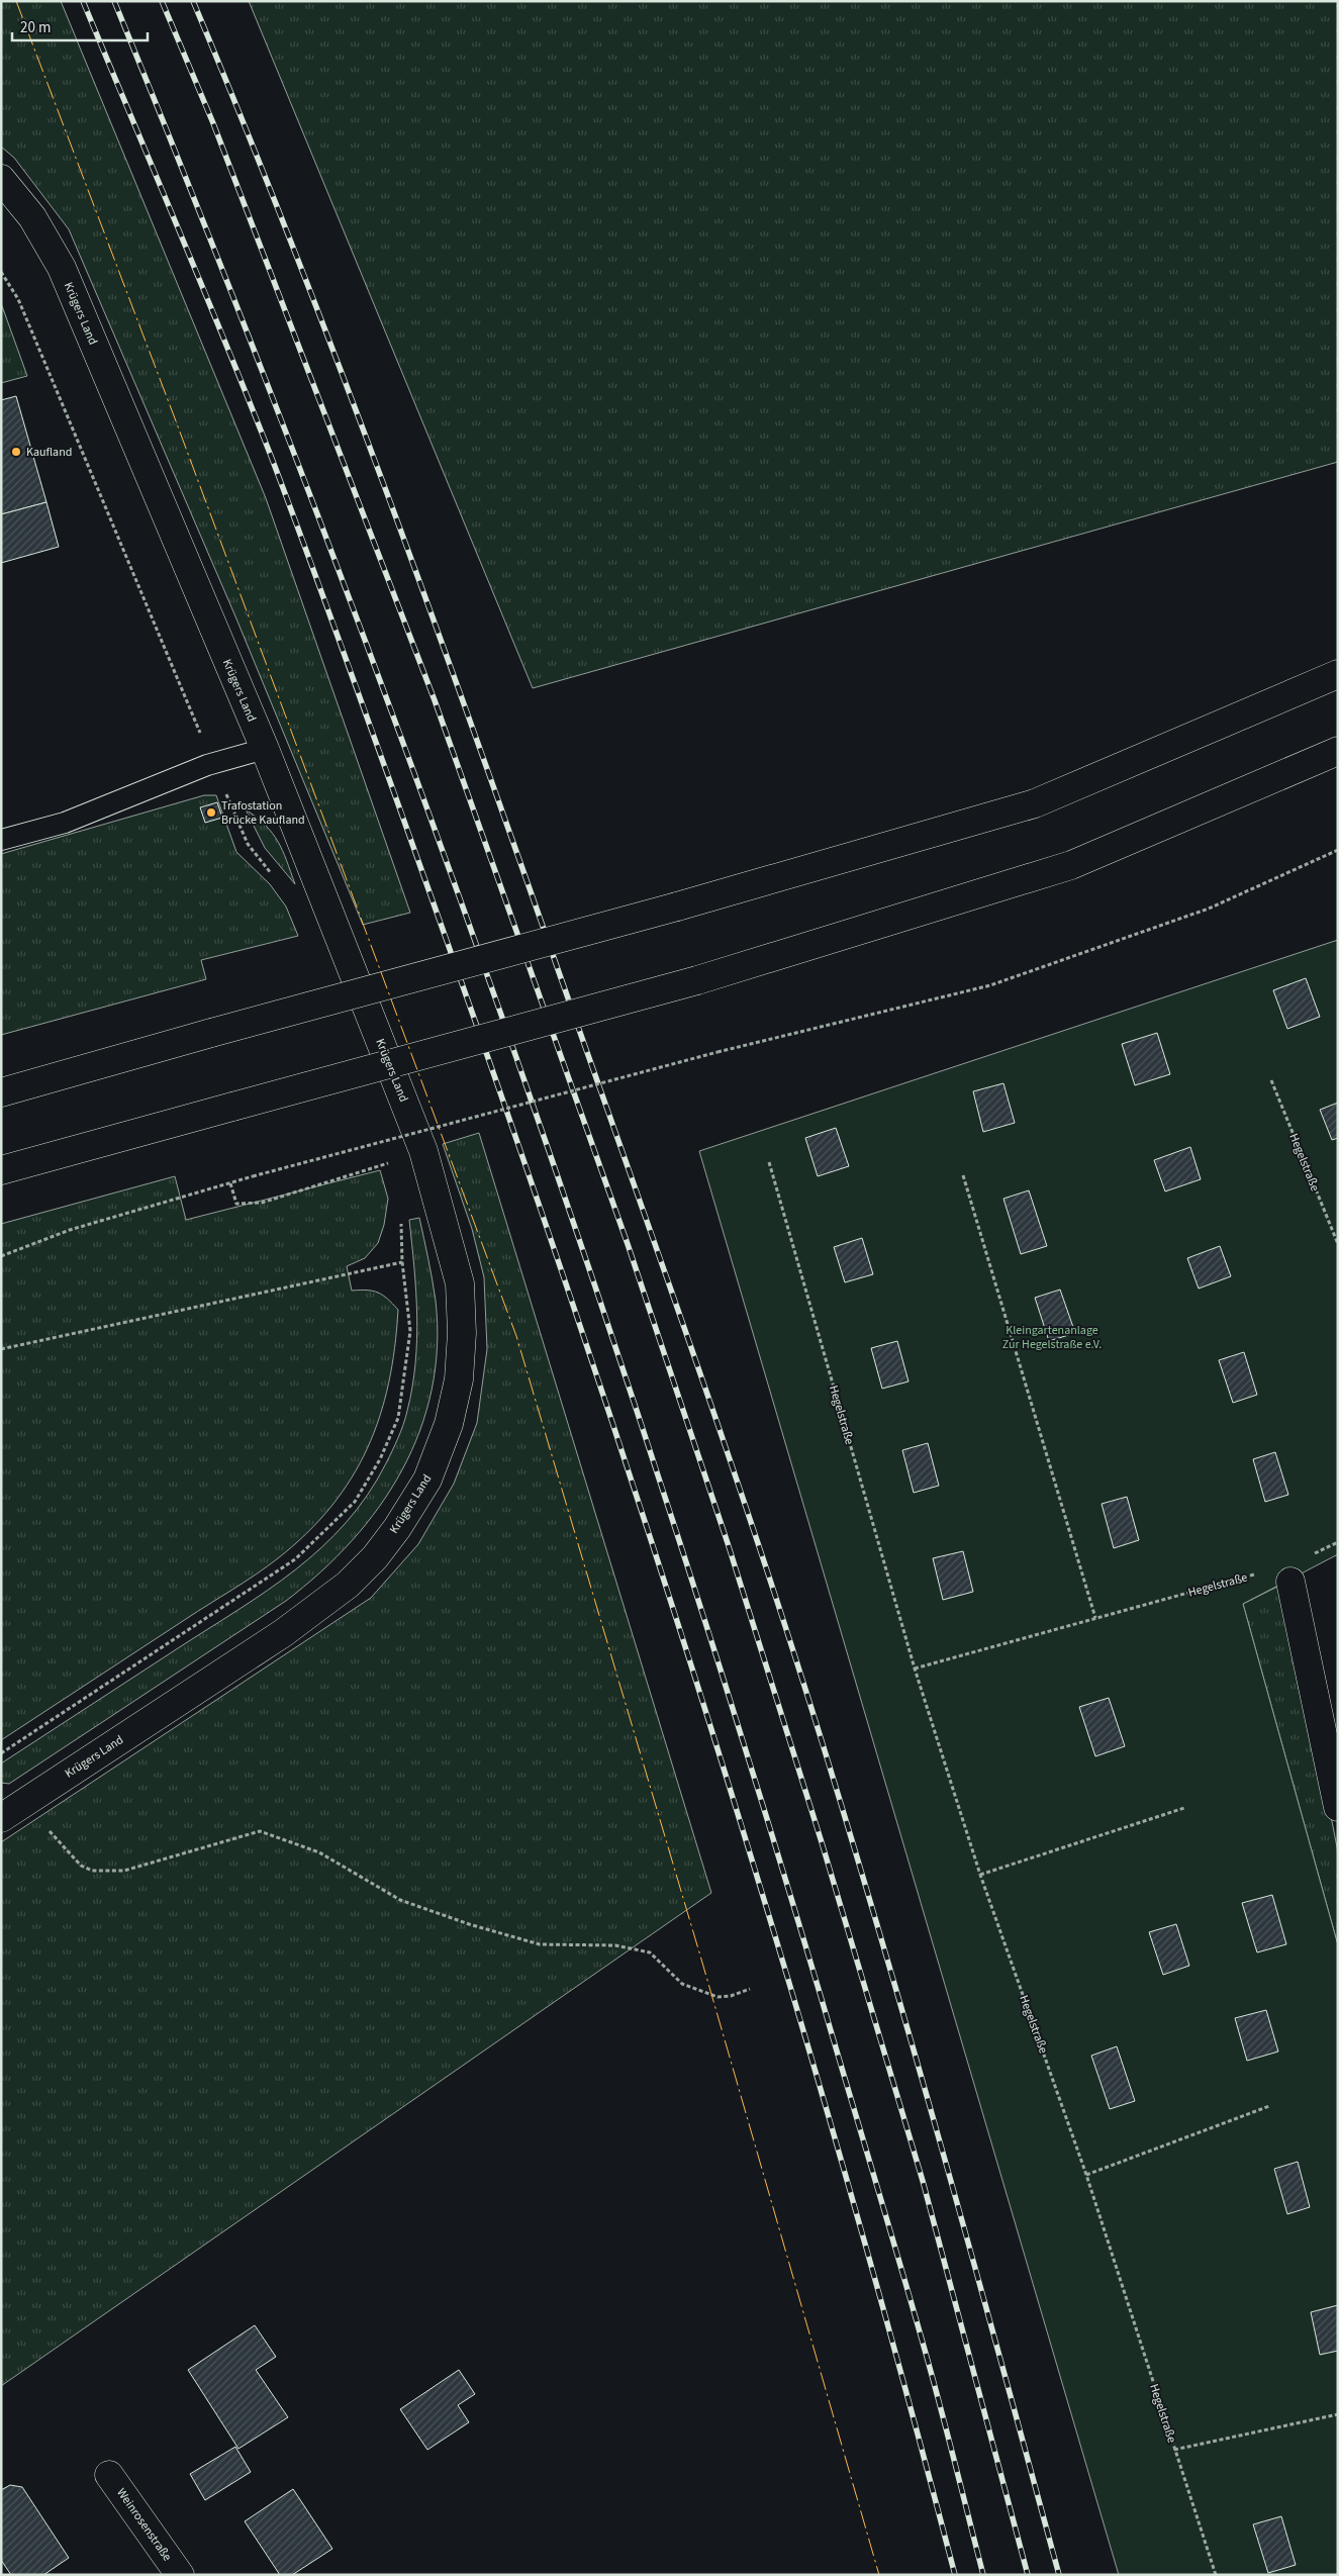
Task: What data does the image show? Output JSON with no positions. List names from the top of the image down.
{
  "streets": {
    "main road": ["Krügers Land", "Weinrosenstraße"],
    "path": ["Hegelstraße"]
  },
  "parks": ["Kleingartenanlage Zur Hegelstraße e.V."],
  "places": ["Kaufland", "Trafostation Brücke Kaufland"],
  "scale_bar": "20 m"
}
